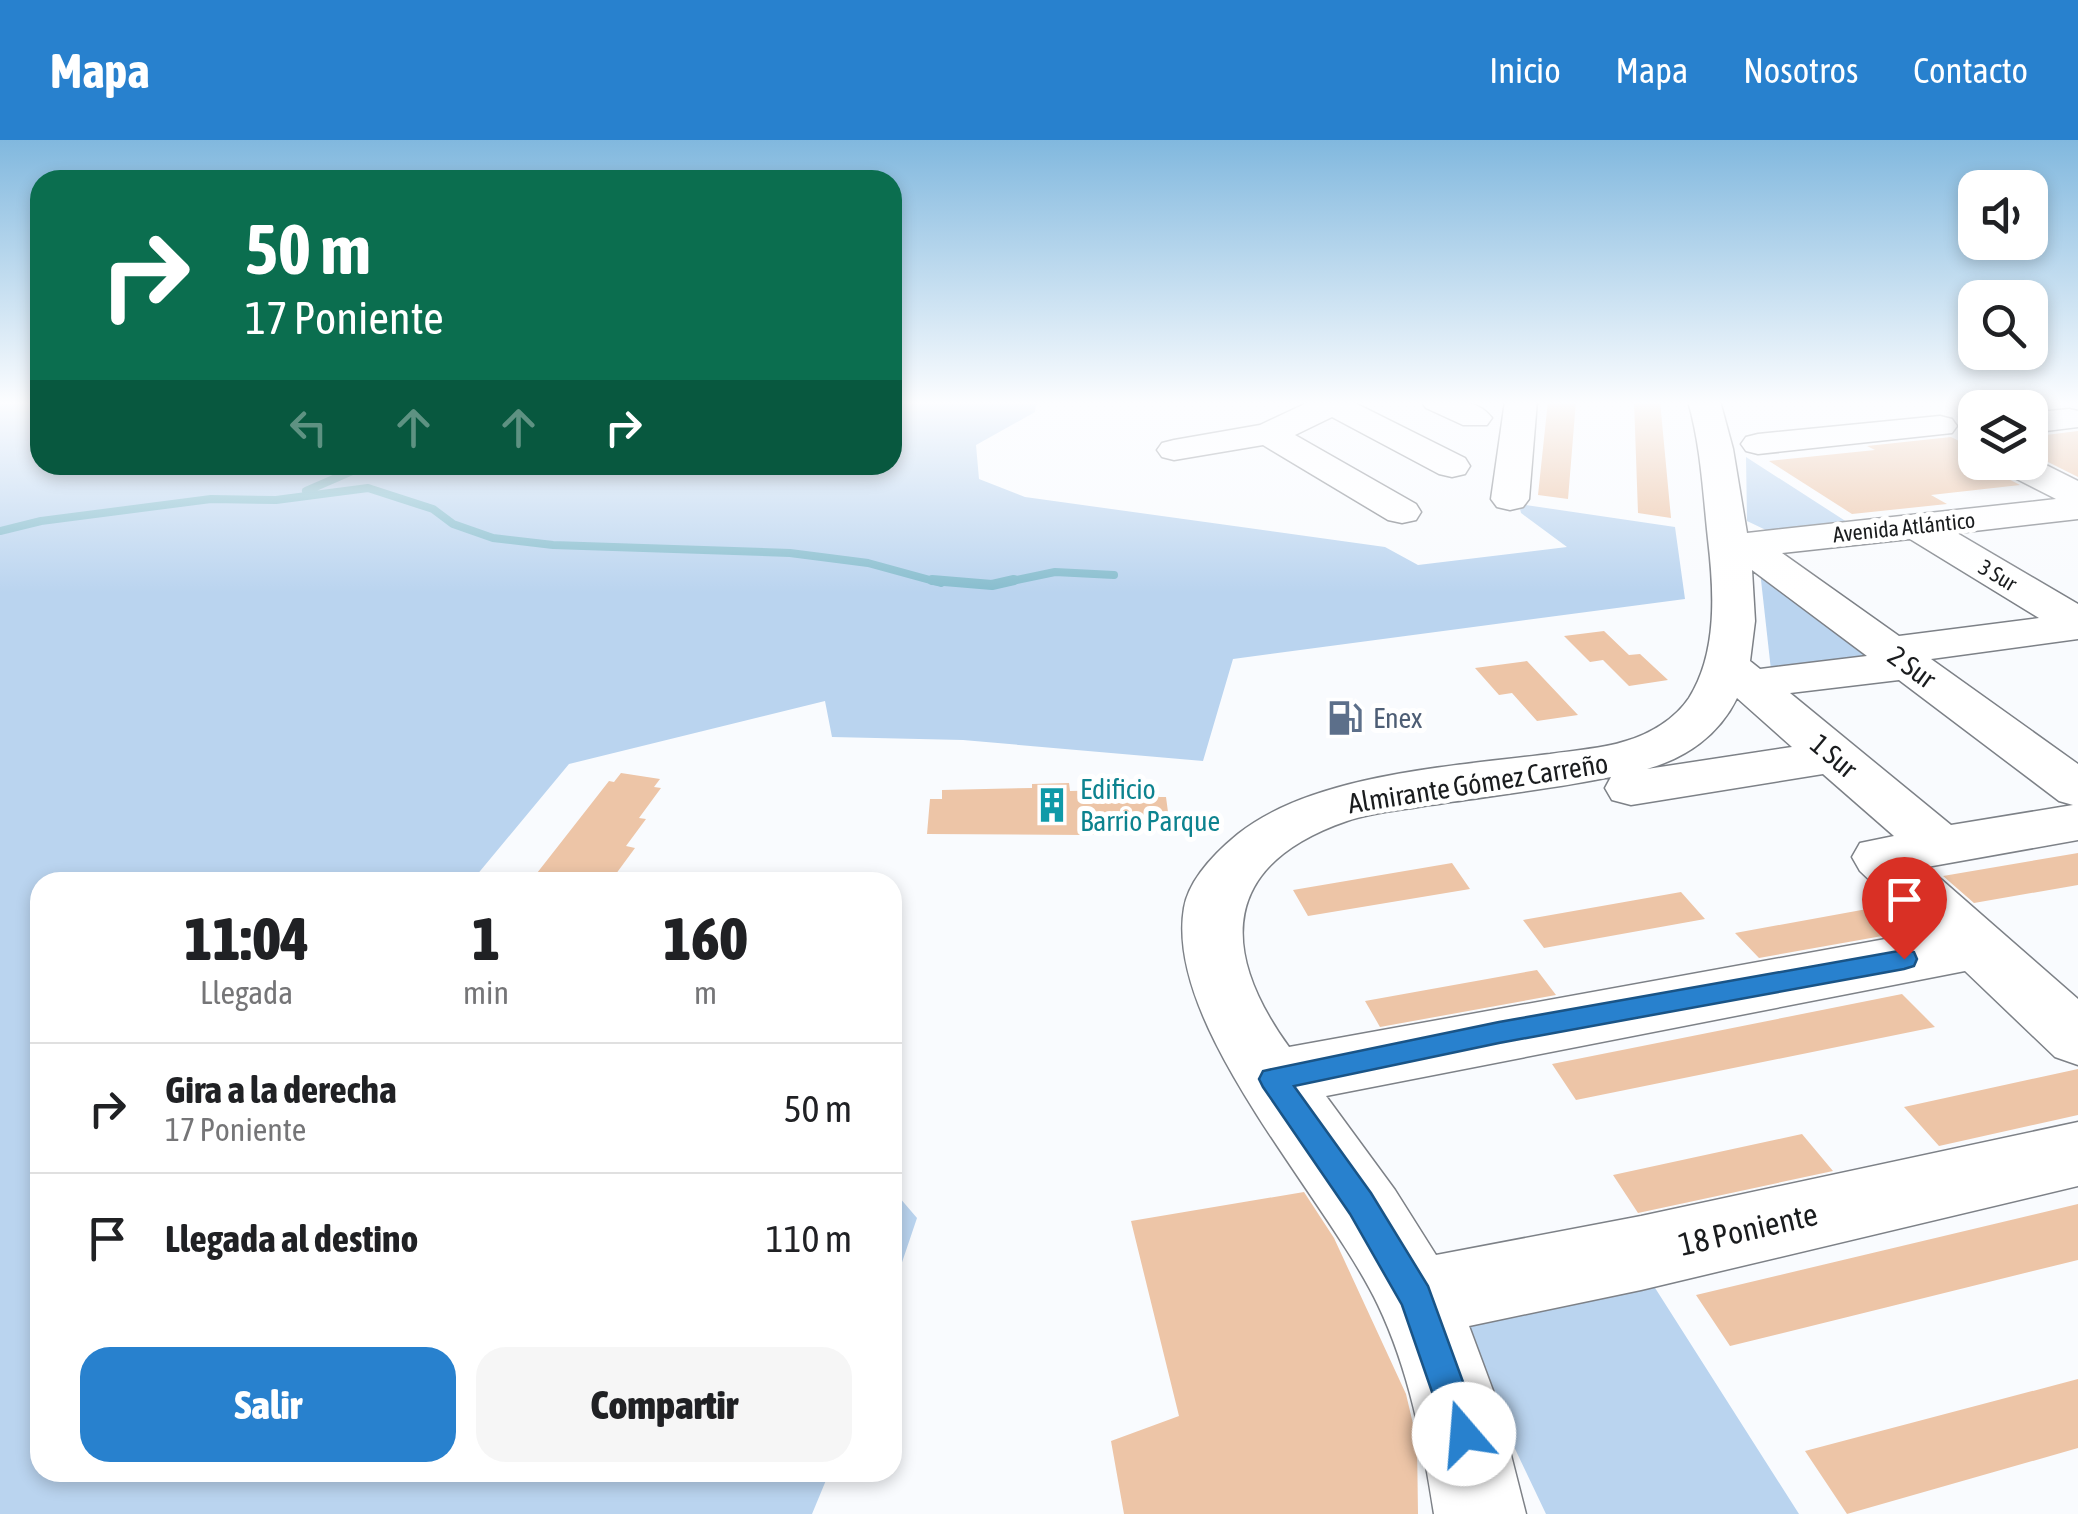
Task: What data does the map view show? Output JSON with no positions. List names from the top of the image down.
{
  "streets": {
    "street": [
      "Avenida Atlántico",
      "3 Sur",
      "2 Sur",
      "1 Sur",
      "Almirante Gómez Carreño",
      "18 Poniente"
    ]
  },
  "crossings": [
    ["Avenida Atlántico", "3 Sur"],
    ["Avenida Atlántico", "2 Sur"],
    ["Avenida Atlántico", "Almirante Gómez Carreño"],
    ["2 Sur", "Almirante Gómez Carreño"],
    ["1 Sur", "Almirante Gómez Carreño"],
    ["Almirante Gómez Carreño", "18 Poniente"]
  ],
  "places": {
    "fuel station": ["Enex"],
    "building": ["Edificio Barrio Parque"]
  },
  "page": {
    "header": "Mapa",
    "nav": [
      "Inicio",
      "Mapa",
      "Nosotros",
      "Contacto"
    ],
    "turn": ["50 m", "17 Poniente"],
    "eta": [
      "11:04",
      "Llegada",
      "1",
      "min",
      "160",
      "m"
    ],
    "list": [
      {
        "name": "Gira a la derecha",
        "note": "17 Poniente",
        "value": "50 m"
      },
      {
        "name": "Llegada al destino",
        "value": "110 m"
      }
    ],
    "buttons": ["Salir", "Compartir"]
  }
}
